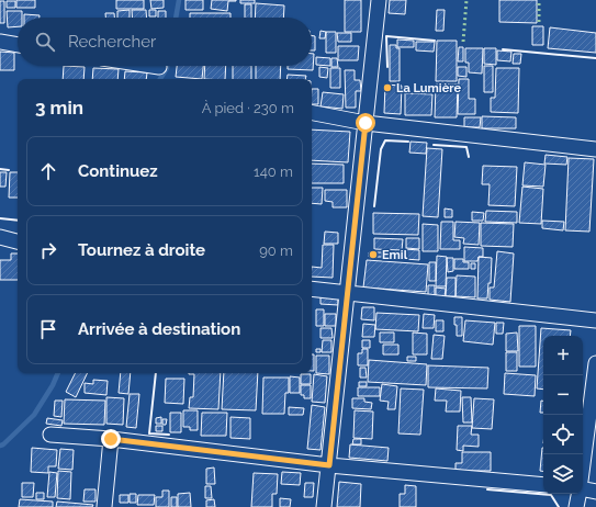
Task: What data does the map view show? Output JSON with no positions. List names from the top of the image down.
{
  "places": ["La Lumière", "Emil"],
  "page": {
    "search": "Rechercher",
    "heading": ["3 min", "À pied · 230 m"],
    "list": [
      ["Continuez", "140 m"],
      ["Tournez à droite", "90 m"],
      "Arrivée à destination"
    ],
    "map_buttons": ["+", "−"]
  }
}
